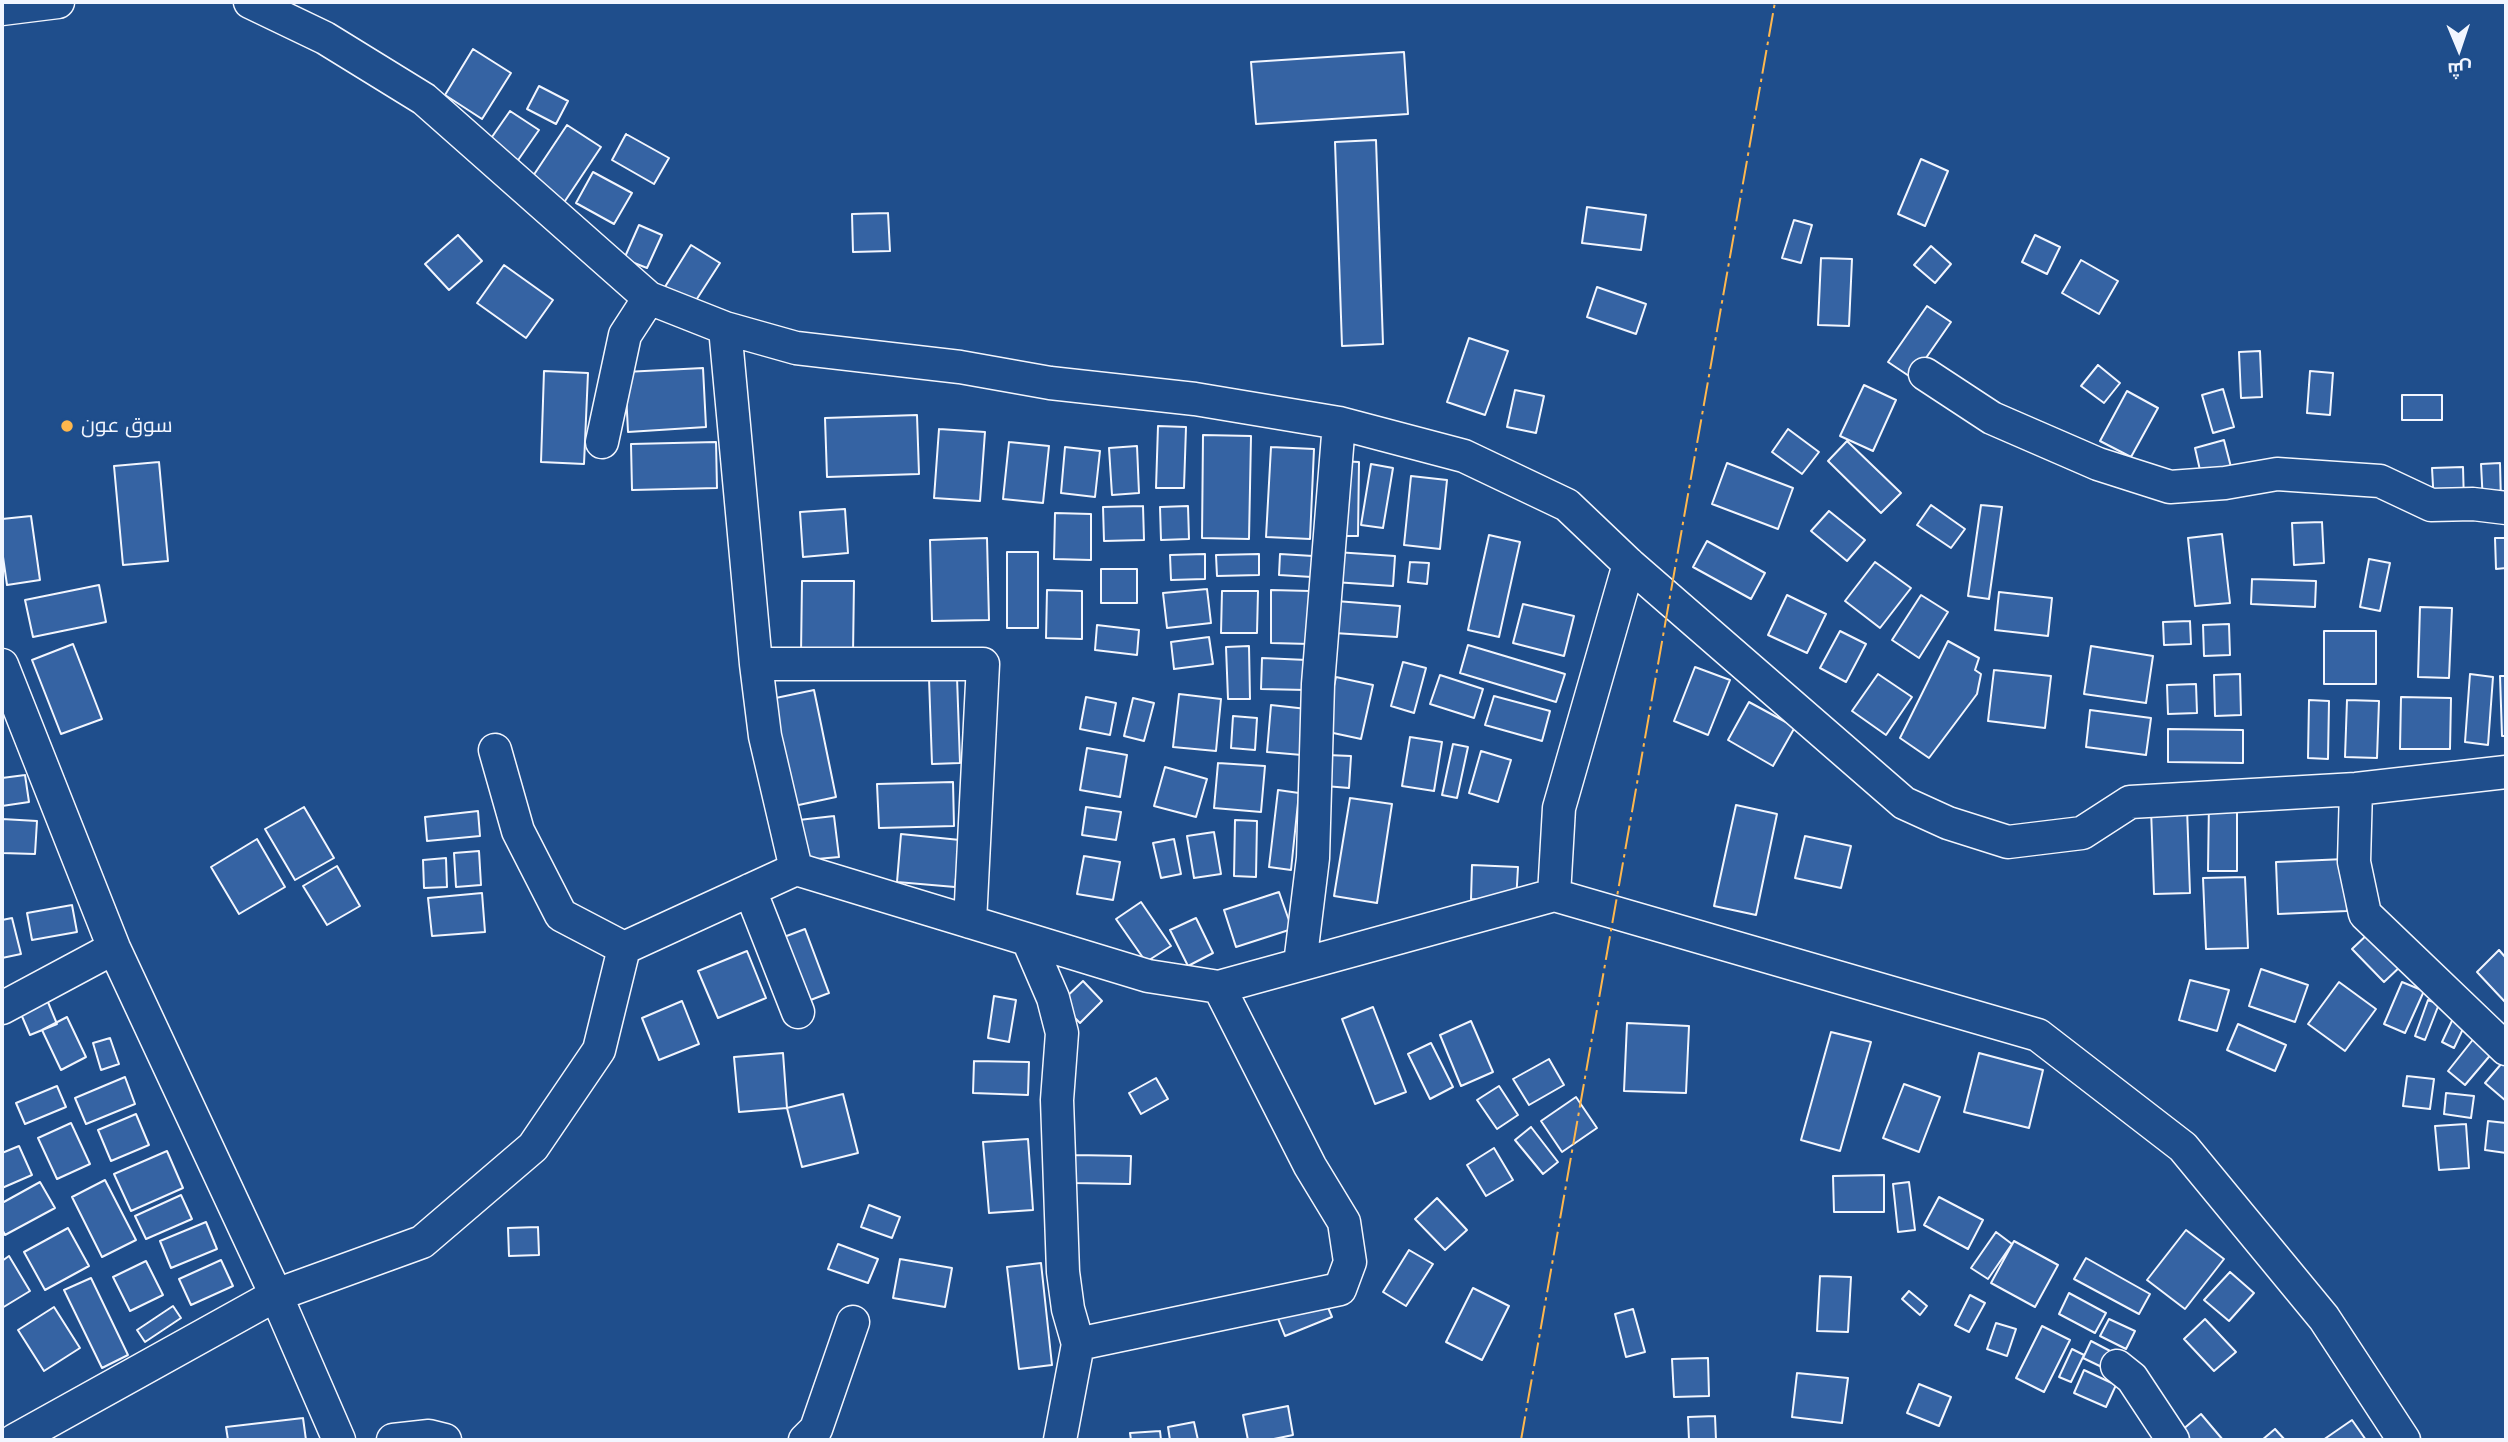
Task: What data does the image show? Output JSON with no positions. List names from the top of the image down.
{
  "places": ["سوق عون"],
  "north": "bottom"
}
